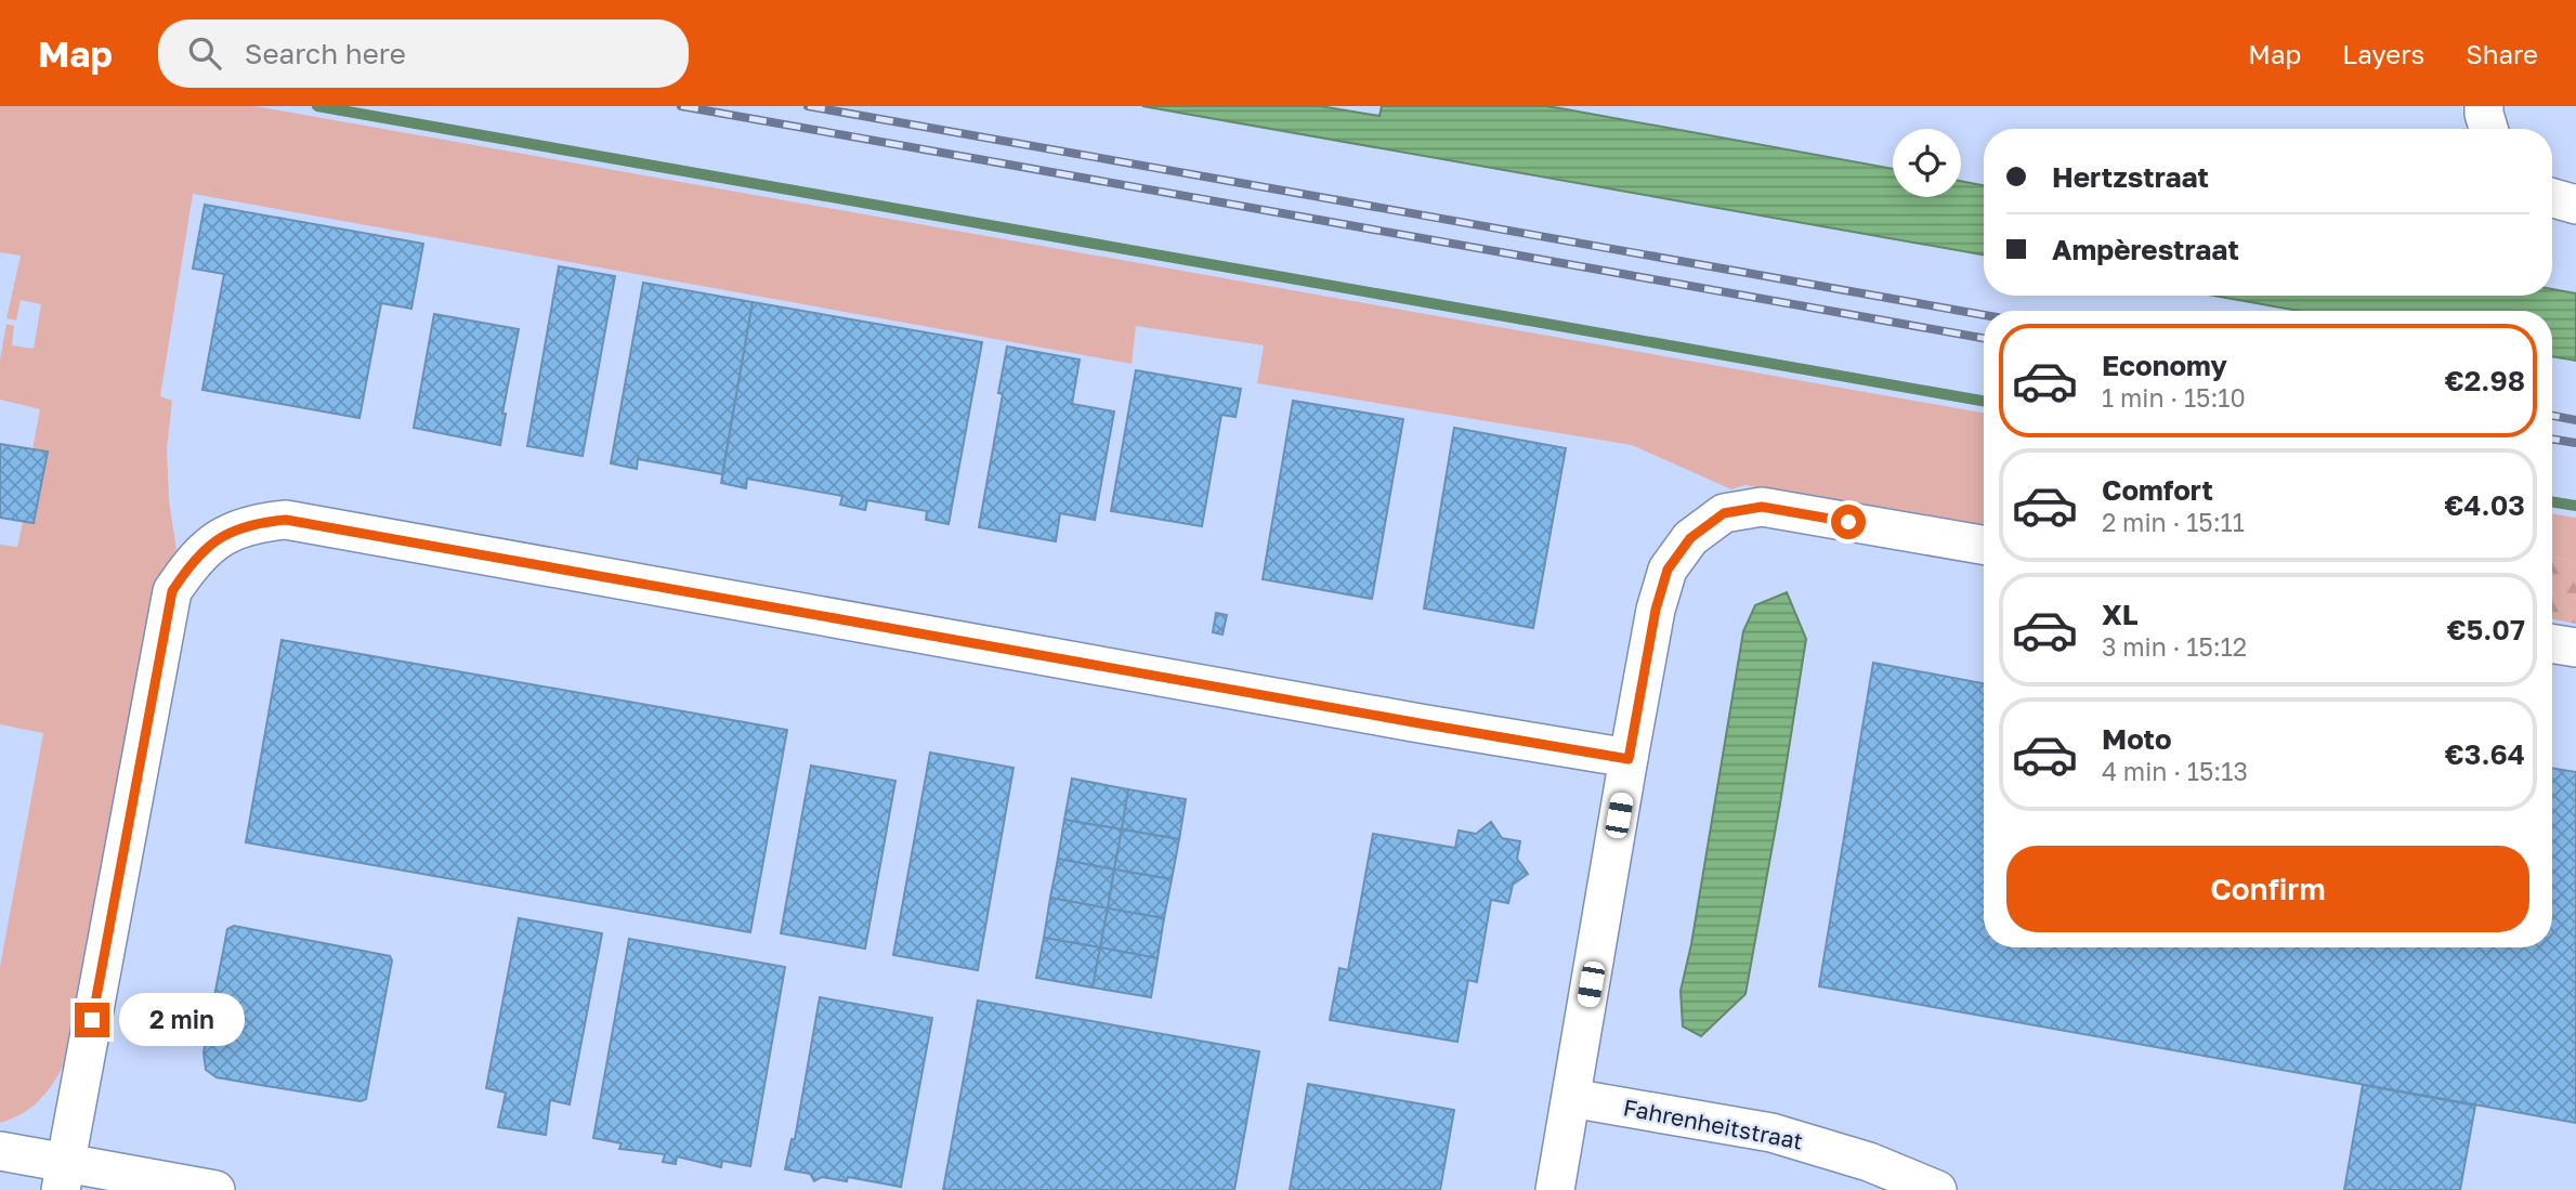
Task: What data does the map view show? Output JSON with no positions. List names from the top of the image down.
{
  "streets": {
    "street": ["Fahrenheitstraat"]
  },
  "page": {
    "header": "Map",
    "search": "Search here",
    "nav": ["Map", "Layers", "Share"],
    "banner": ["Hertzstraat", "Ampèrestraat"],
    "list": [
      {
        "name": "Economy",
        "note": "1 min · 15:10",
        "value": "€2.98"
      },
      {
        "name": "Comfort",
        "note": "2 min · 15:11",
        "value": "€4.03"
      },
      {
        "name": "XL",
        "note": "3 min · 15:12",
        "value": "€5.07"
      },
      {
        "name": "Moto",
        "note": "4 min · 15:13",
        "value": "€3.64"
      }
    ],
    "buttons": "Confirm",
    "bubble": "2 min"
  }
}
